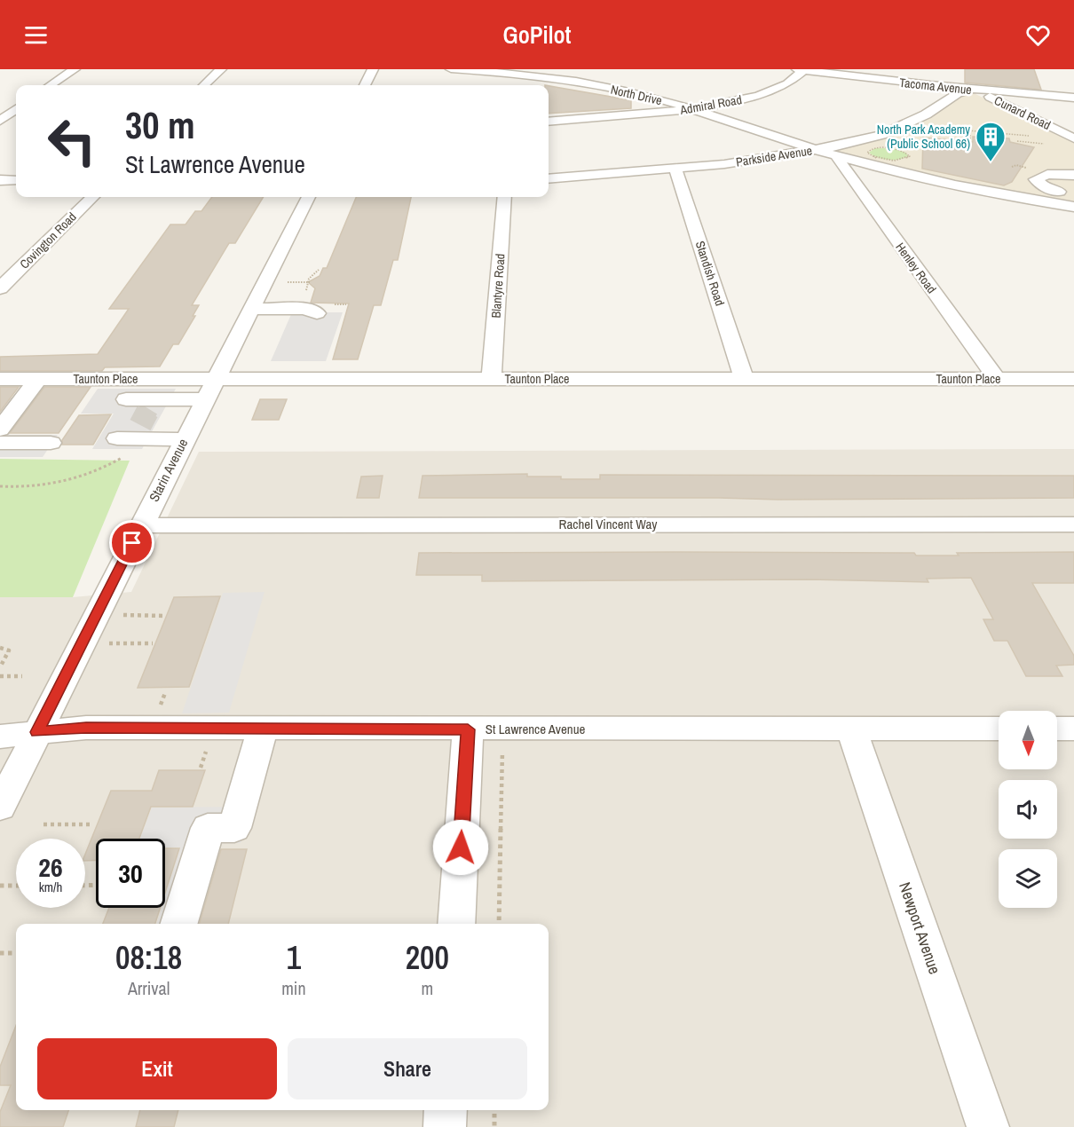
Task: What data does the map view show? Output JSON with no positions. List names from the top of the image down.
{
  "streets": {
    "street": [
      "Tacoma Avenue",
      "North Drive",
      "Admiral Road",
      "Cunard Road",
      "Parkside Avenue",
      "Covington Road",
      "Henley Road",
      "Standish Road",
      "Blantyre Road",
      "Taunton Place",
      "Starin Avenue",
      "Rachel Vincent Way",
      "St Lawrence Avenue",
      "Newport Avenue"
    ]
  },
  "crossings": [
    ["Tacoma Avenue", "Admiral Road"],
    ["Tacoma Avenue", "Cunard Road"],
    ["Tacoma Avenue", "Parkside Avenue"],
    ["North Drive", "Admiral Road"],
    ["North Drive", "Parkside Avenue"],
    ["North Drive", "Henley Road"],
    ["Cunard Road", "Parkside Avenue"],
    ["Parkside Avenue", "Standish Road"],
    ["Henley Road", "Taunton Place"],
    ["Standish Road", "Taunton Place"],
    ["Blantyre Road", "Taunton Place"],
    ["Taunton Place", "Starin Avenue"],
    ["Starin Avenue", "Rachel Vincent Way"],
    ["Starin Avenue", "St Lawrence Avenue"],
    ["St Lawrence Avenue", "Newport Avenue"]
  ],
  "places": {
    "building": ["North Park Academy (Public School 66)"]
  },
  "north": "bottom",
  "page": {
    "header": "GoPilot",
    "turn": ["30 m", "St Lawrence Avenue"],
    "speed": "26 km/h",
    "limit": "30",
    "eta": [
      "08:18",
      "Arrival",
      "1",
      "min",
      "200",
      "m"
    ],
    "buttons": ["Exit", "Share"]
  }
}
